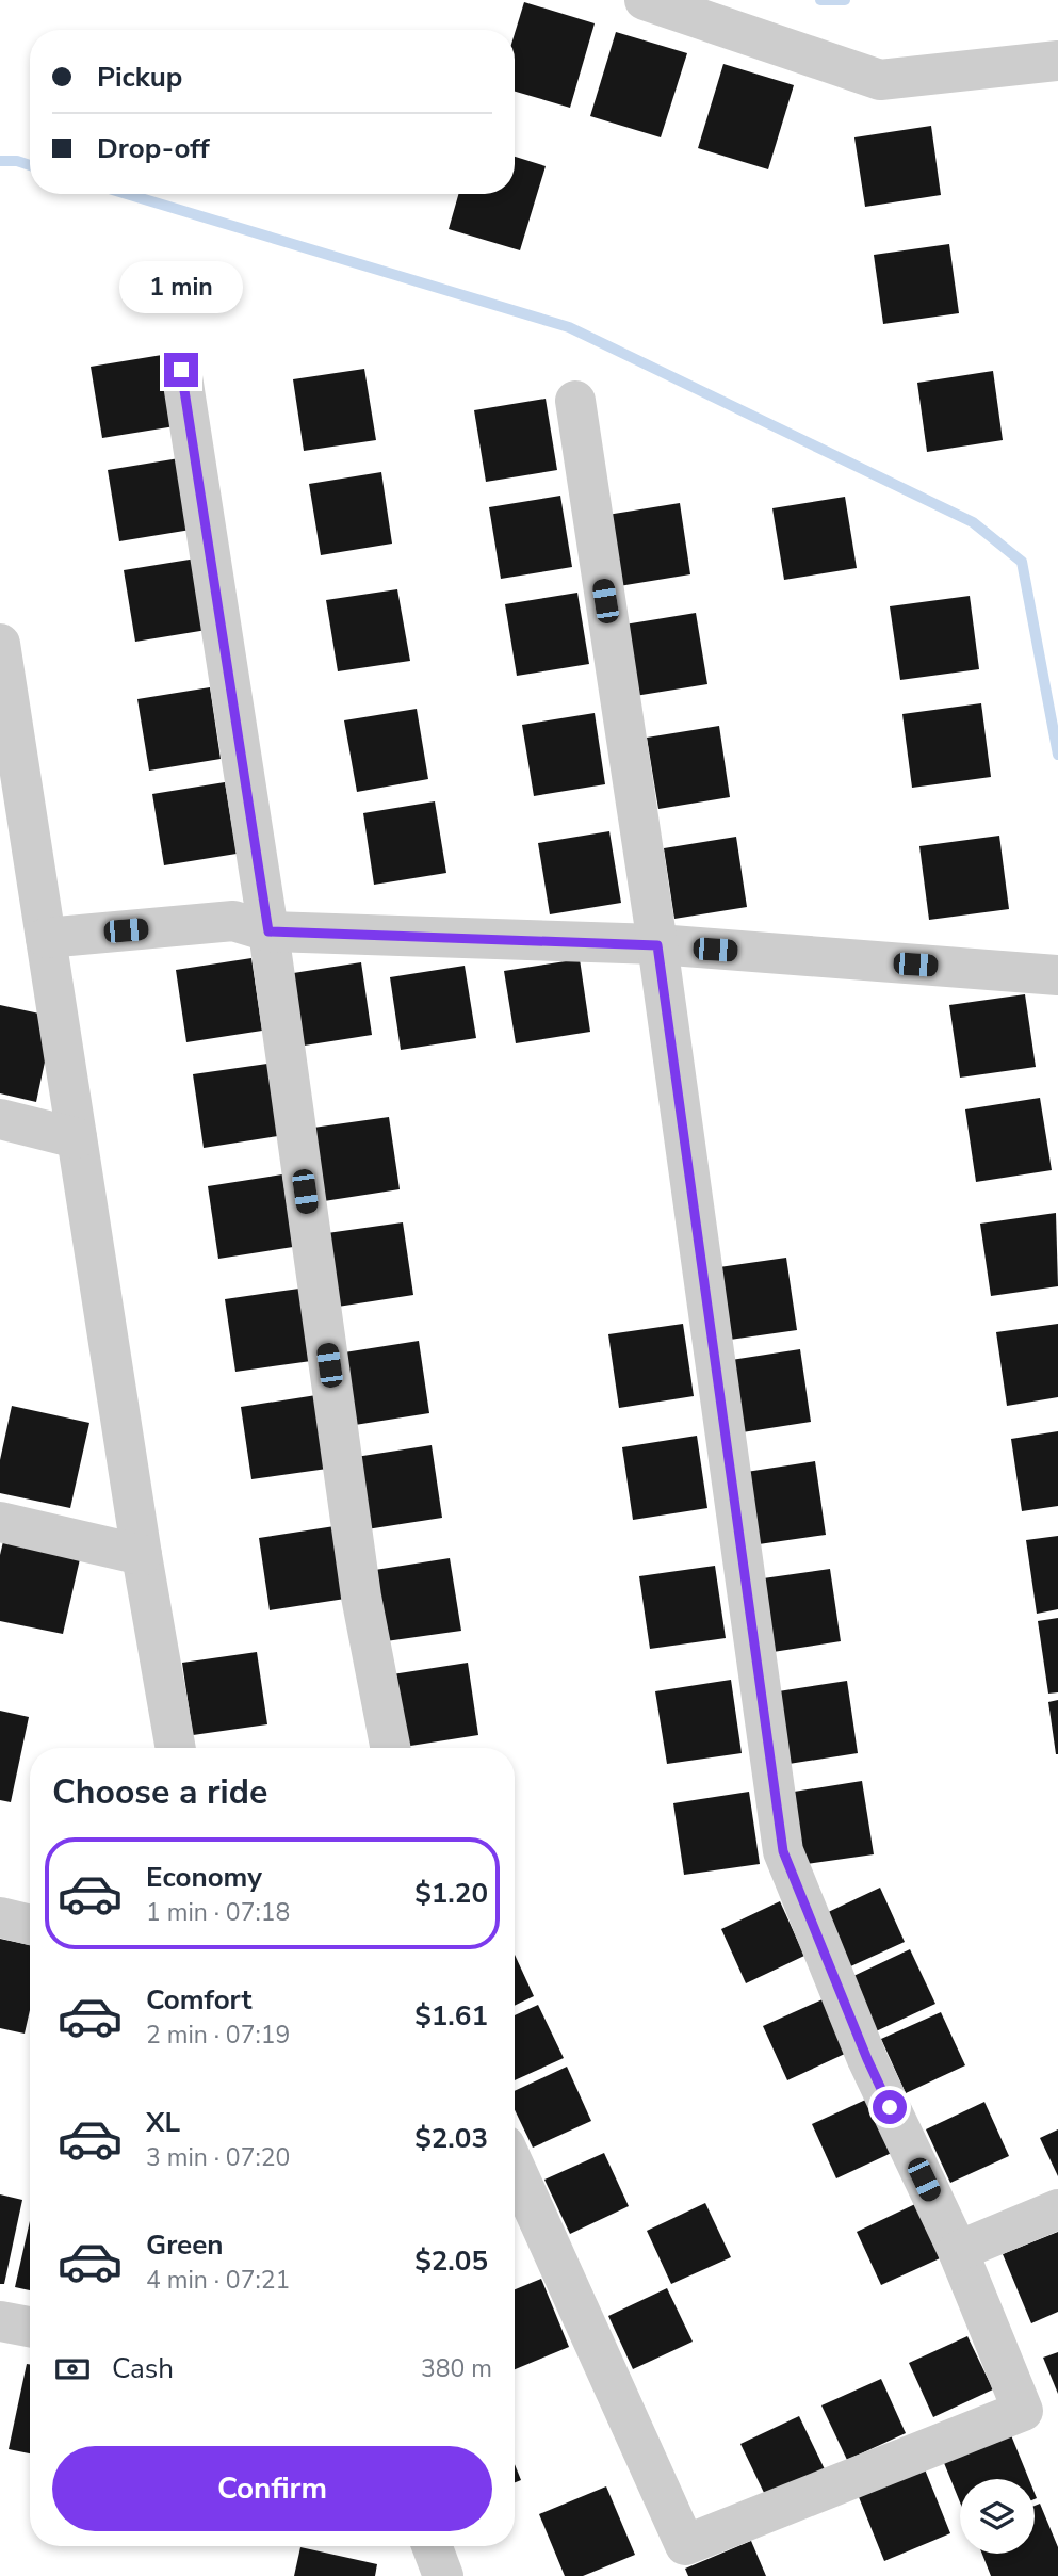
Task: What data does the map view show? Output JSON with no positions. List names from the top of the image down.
{
  "page": {
    "banner": ["Pickup", "Drop-off"],
    "bubble": "1 min",
    "heading": "Choose a ride",
    "list": [
      {
        "name": "Economy",
        "note": "1 min · 07:18",
        "value": "$1.20"
      },
      {
        "name": "Comfort",
        "note": "2 min · 07:19",
        "value": "$1.61"
      },
      {
        "name": "XL",
        "note": "3 min · 07:20",
        "value": "$2.03"
      },
      {
        "name": "Green",
        "note": "4 min · 07:21",
        "value": "$2.05"
      }
    ],
    "pay": ["Cash", "380 m"],
    "buttons": "Confirm"
  }
}
